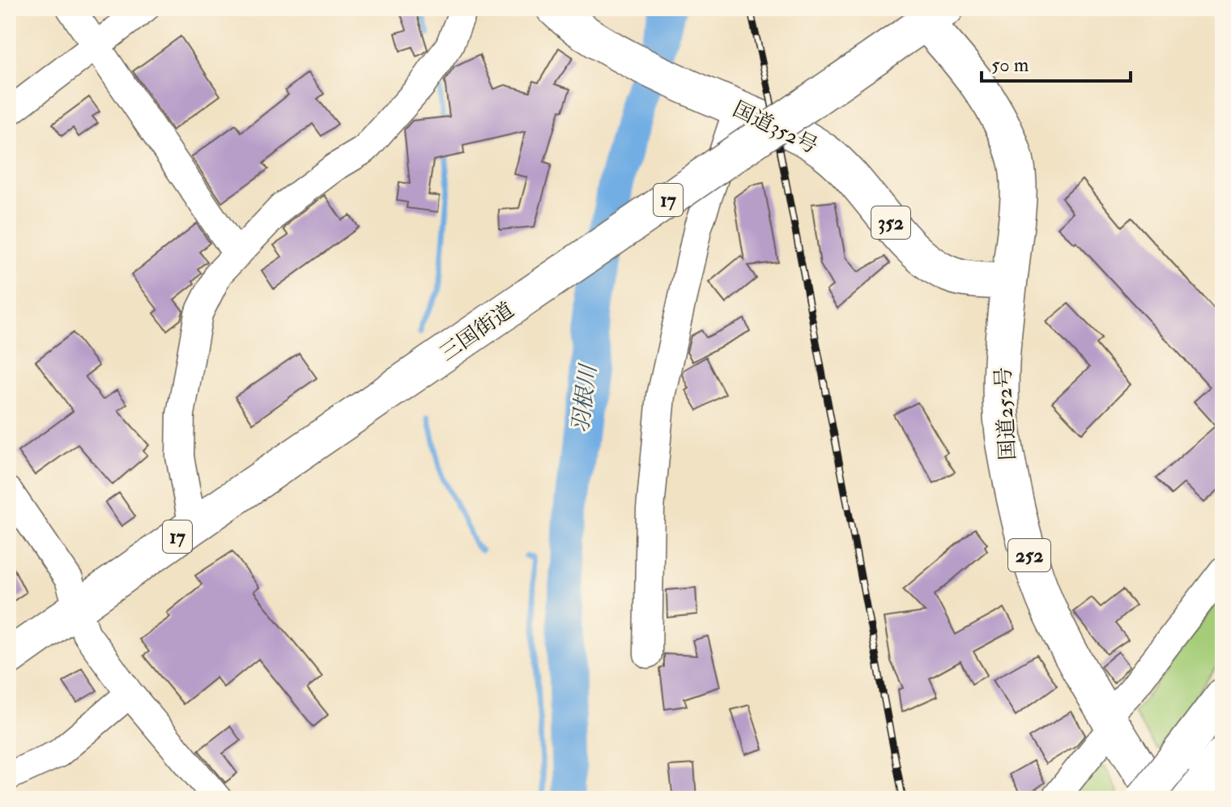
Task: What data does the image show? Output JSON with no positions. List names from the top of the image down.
{
  "streets": {
    "highway": [
      "国道352号",
      "17",
      "352",
      "三国街道",
      "国道252号",
      "252"
    ]
  },
  "crossings": [
    ["国道352号", "国道252号"],
    ["三国街道", "国道252号"]
  ],
  "water": ["羽根川"],
  "scale_bar": "50 m"
}
